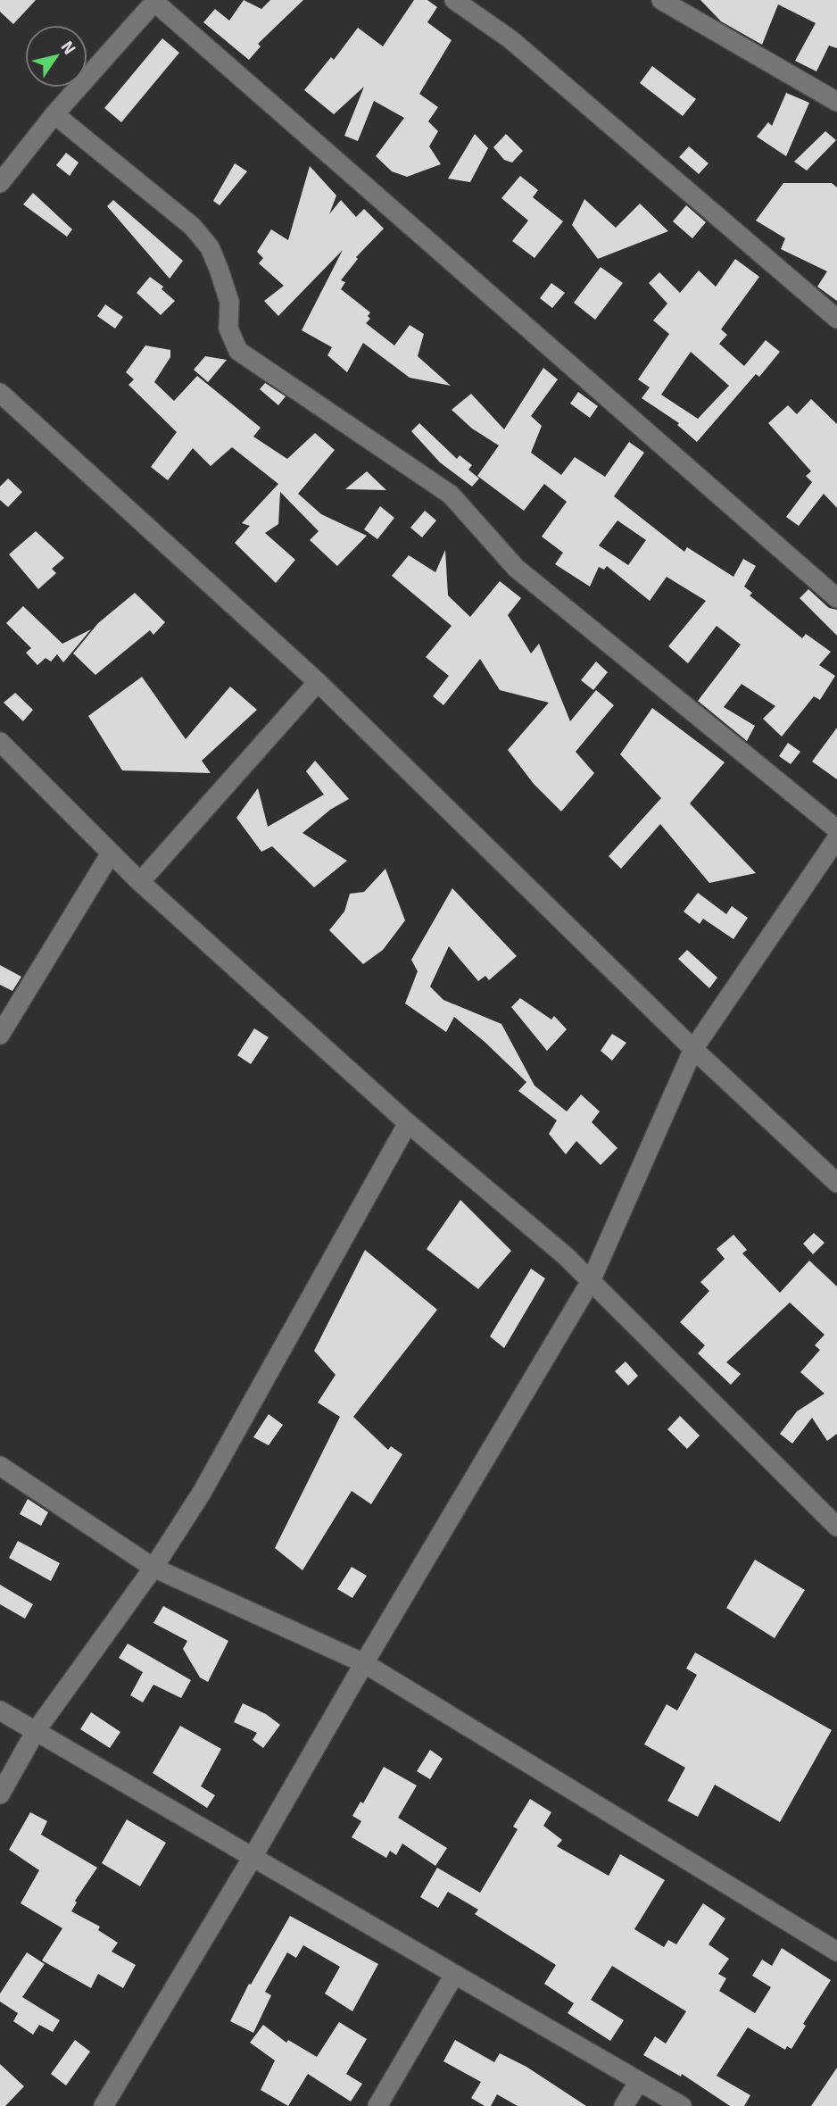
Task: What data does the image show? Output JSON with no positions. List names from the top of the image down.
{
  "north": "top right"
}
